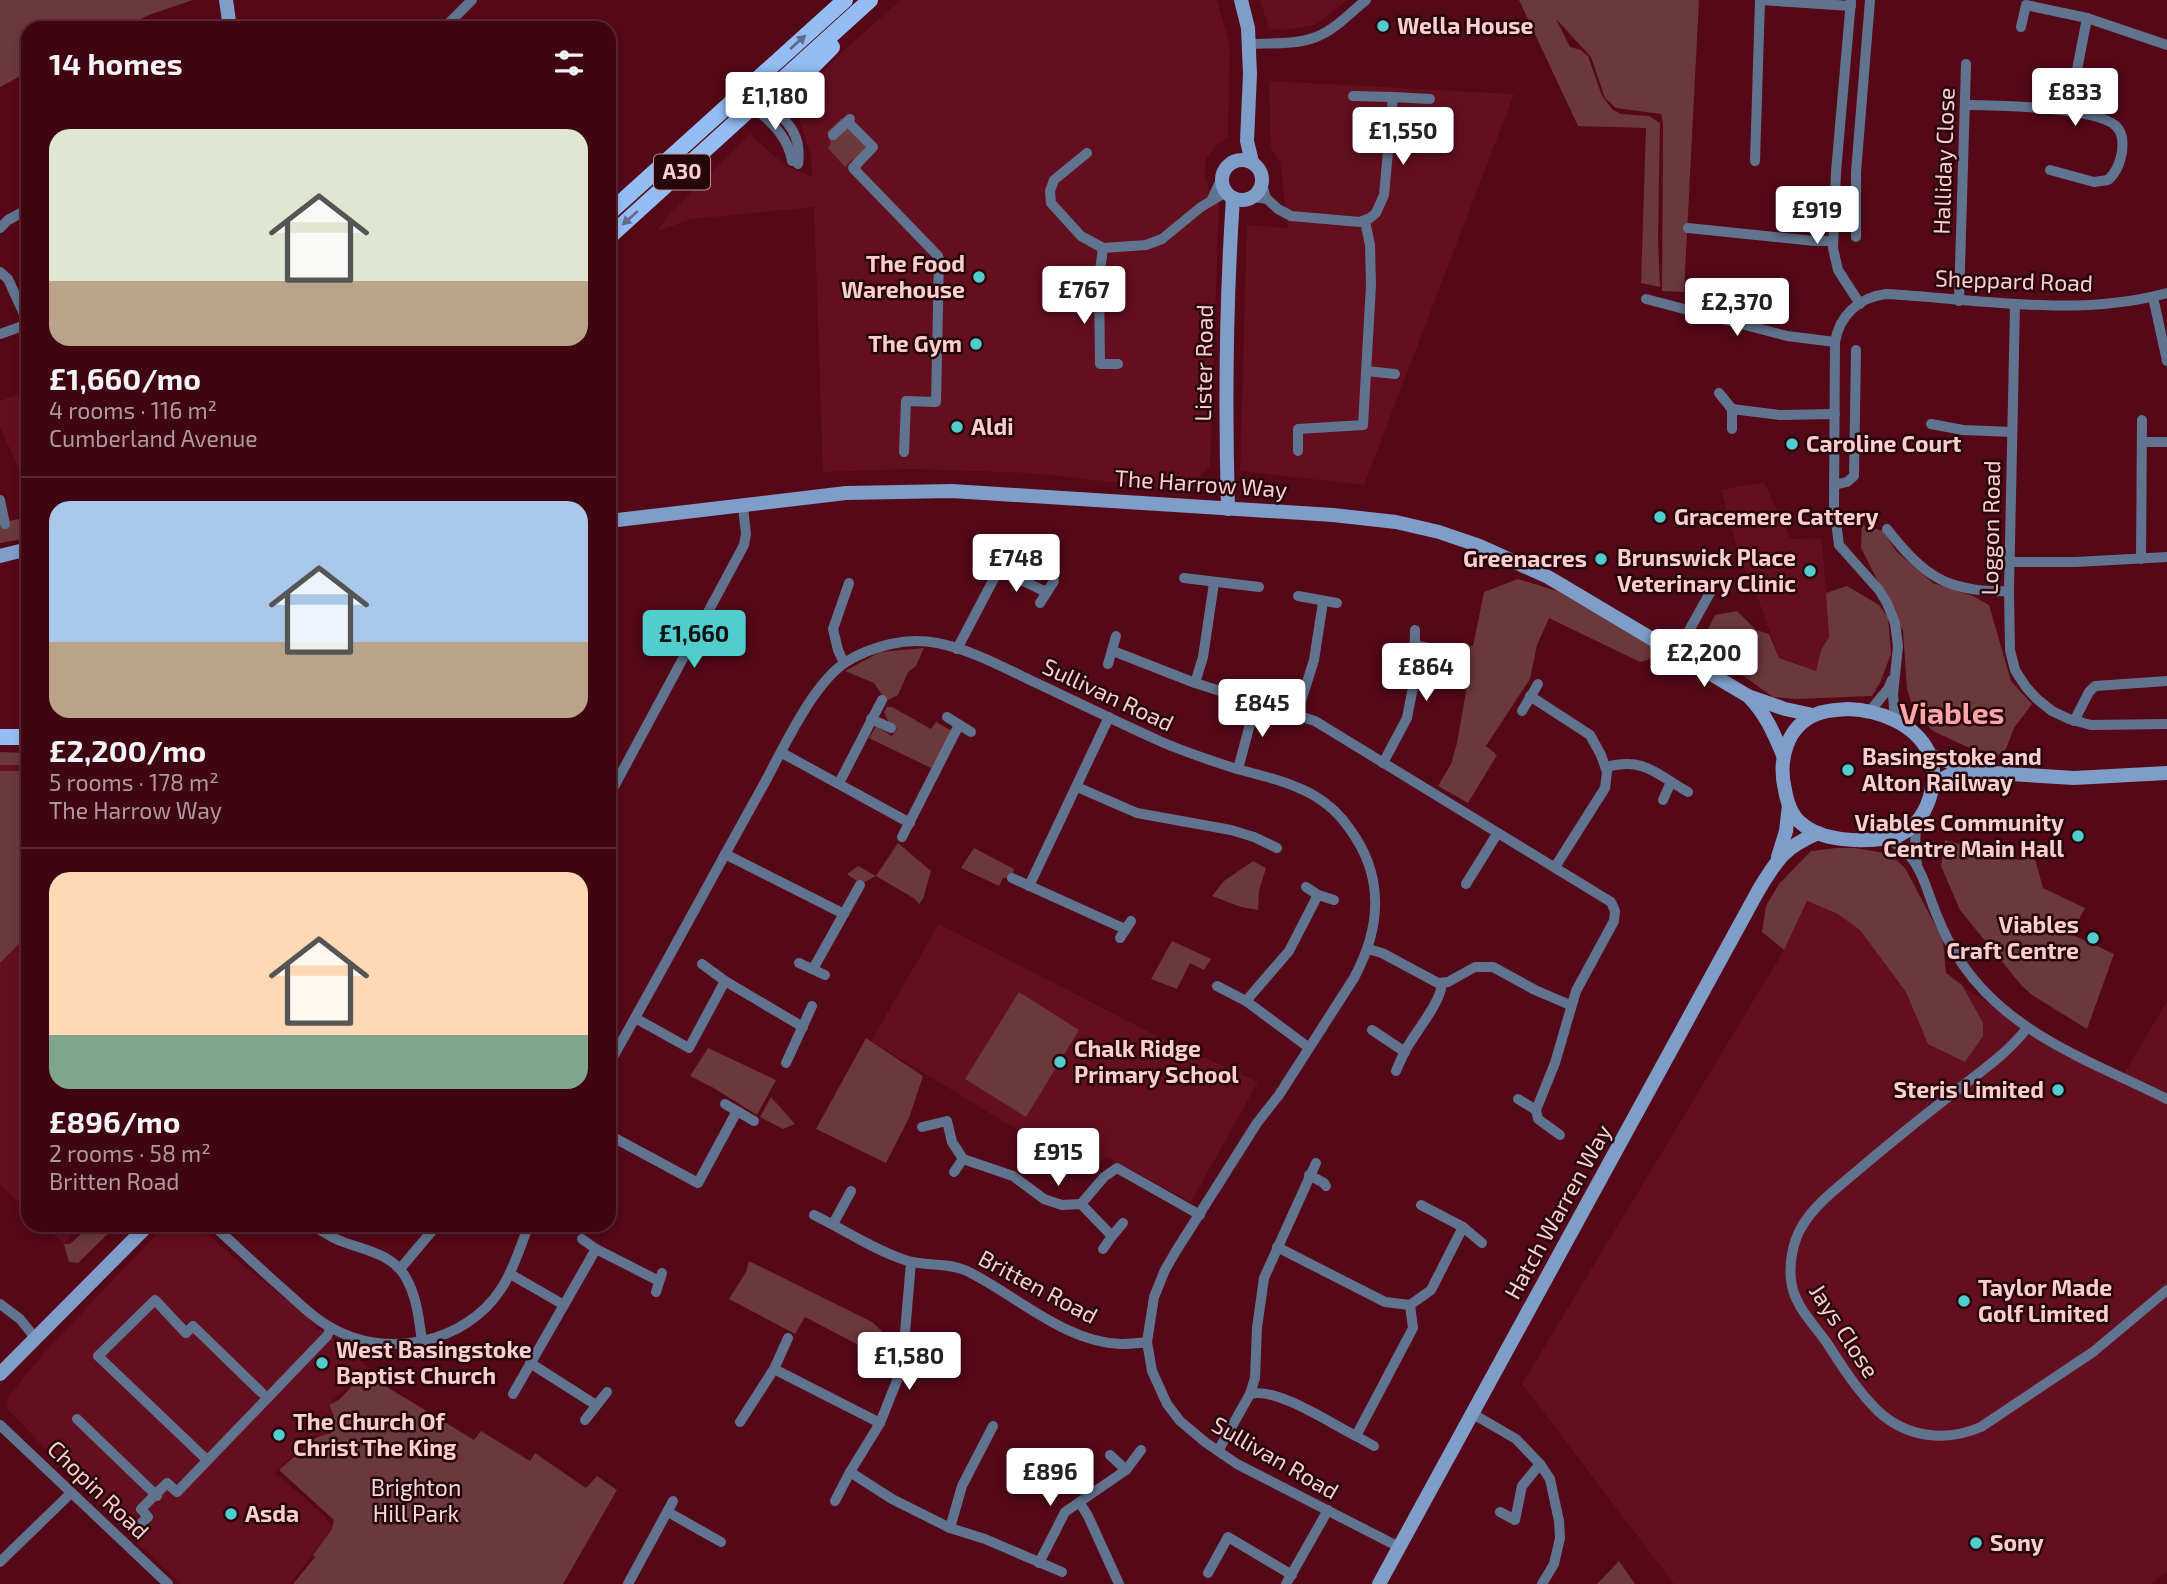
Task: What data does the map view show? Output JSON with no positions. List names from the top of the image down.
{
  "streets": {
    "main road": ["A30"],
    "street": [
      "Halliday Close",
      "Sheppard Road",
      "Lister Road",
      "The Harrow Way",
      "Loggon Road",
      "Sullivan Road",
      "Hatch Warren Way",
      "Britten Road",
      "Jays Close",
      "Chopin Road"
    ]
  },
  "crossings": [
    ["Halliday Close", "Sheppard Road"],
    ["Sheppard Road", "Loggon Road"],
    ["Lister Road", "The Harrow Way"],
    ["The Harrow Way", "Hatch Warren Way"],
    ["Sullivan Road", "Hatch Warren Way"],
    ["Sullivan Road", "Britten Road"]
  ],
  "districts": ["Viables"],
  "parks": ["Brighton Hill Park"],
  "places": [
    "Wella House",
    "The Food Warehouse",
    "The Gym",
    "Aldi",
    "Caroline Court",
    "Gracemere Cattery",
    "Greenacres",
    "Brunswick Place Veterinary Clinic",
    "Basingstoke and Alton Railway",
    "Viables Community Centre Main Hall",
    "Viables Craft Centre",
    "Chalk Ridge Primary School",
    "Steris Limited",
    "Taylor Made Golf Limited",
    "West Basingstoke Baptist Church",
    "The Church Of Christ The King",
    "Asda",
    "Sony"
  ],
  "page": {
    "heading": "14 homes",
    "price": [
      "£833",
      "£1,180",
      "£1,550",
      "£919",
      "£767",
      "£2,370",
      "£748",
      "£1,660",
      "£2,200",
      "£864",
      "£845",
      "£915",
      "£1,580",
      "£896"
    ],
    "list": [
      {
        "name": "£1,660/mo",
        "note": "4 rooms · 116 m² · Cumberland Avenue"
      },
      {
        "name": "£2,200/mo",
        "note": "5 rooms · 178 m² · The Harrow Way"
      },
      {
        "name": "£896/mo",
        "note": "2 rooms · 58 m² · Britten Road"
      }
    ]
  }
}
